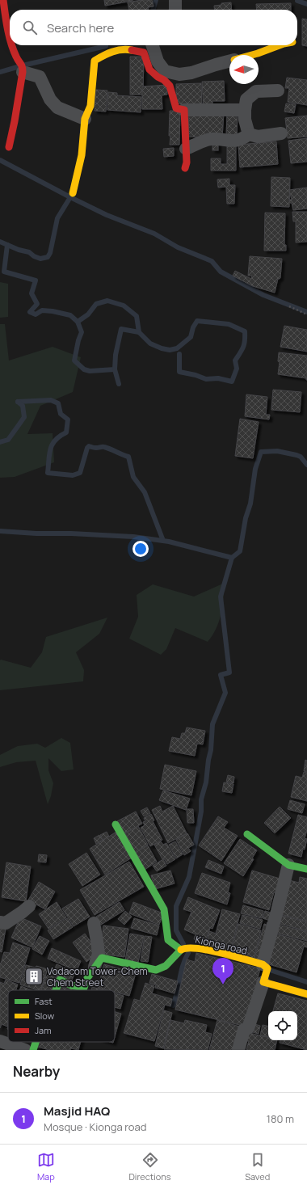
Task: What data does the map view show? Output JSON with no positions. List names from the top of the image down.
{
  "streets": {
    "street": ["Kionga road"]
  },
  "places": {
    "building": ["Vodacom Tower-Chem Chem Street"]
  },
  "legend": ["Fast", "Slow", "Jam"],
  "north": "left",
  "page": {
    "search": "Search here",
    "pins": "1",
    "heading": "Nearby",
    "list": [
      {
        "mark": "1",
        "name": "Masjid HAQ",
        "note": "Mosque · Kionga road",
        "value": "180 m"
      }
    ],
    "nav": ["Map", "Directions", "Saved"]
  }
}
